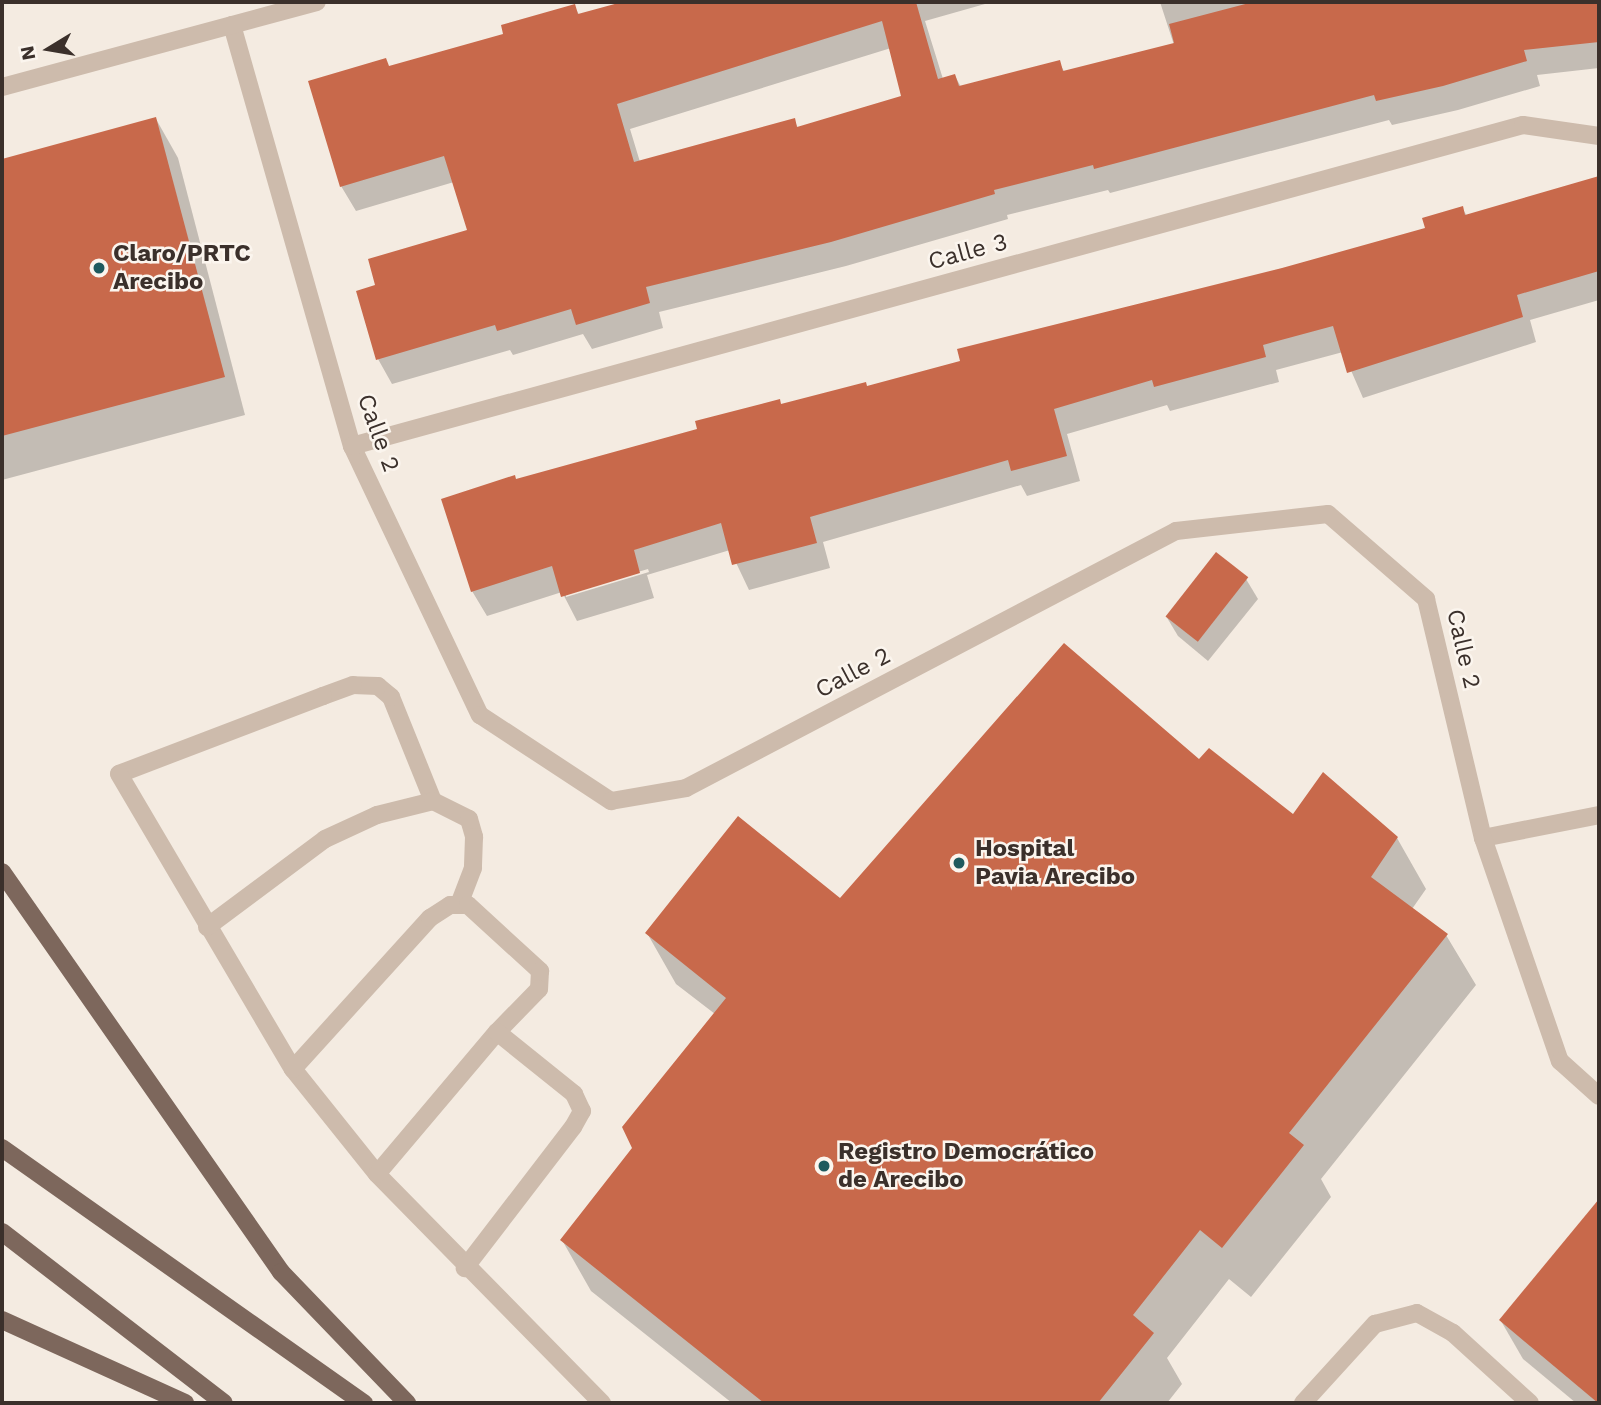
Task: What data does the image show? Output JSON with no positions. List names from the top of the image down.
{
  "streets": {
    "street": ["Calle 3", "Calle 2"]
  },
  "crossings": [
    ["Calle 3", "Calle 2"]
  ],
  "places": ["Claro/PRTC Arecibo", "Hospital Pavia Arecibo", "Registro Democrático de Arecibo"],
  "north": "left"
}
